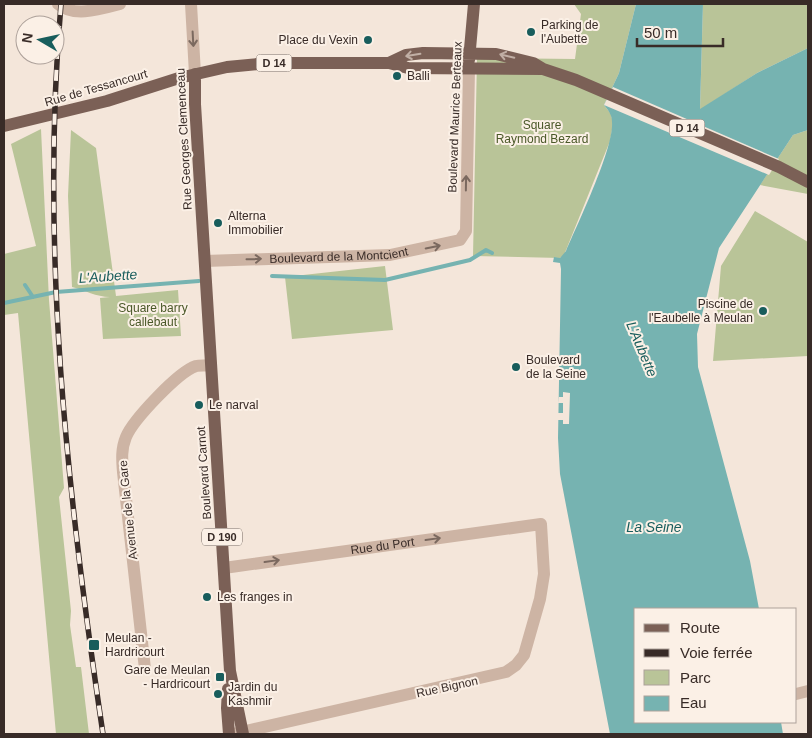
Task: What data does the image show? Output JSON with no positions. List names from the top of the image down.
{
  "streets": {
    "main road": [
      "D 14",
      "Rue de Tessancourt",
      "Boulevard Maurice Berteaux",
      "Rue Georges Clemenceau",
      "Boulevard Carnot",
      "D 190"
    ],
    "street": [
      "Boulevard de la Montcient",
      "Avenue de la Gare",
      "Rue du Port",
      "Rue Bignon"
    ]
  },
  "crossings": [
    ["D 14", "Rue de Tessancourt"],
    ["D 14", "Boulevard Maurice Berteaux"],
    ["D 14", "Rue Georges Clemenceau"],
    ["Rue de Tessancourt", "Rue Georges Clemenceau"],
    ["Boulevard Maurice Berteaux", "Boulevard de la Montcient"],
    ["Rue Georges Clemenceau", "Boulevard de la Montcient"],
    ["Rue Georges Clemenceau", "Boulevard Carnot"],
    ["Boulevard de la Montcient", "Boulevard Carnot"],
    ["Boulevard Carnot", "Avenue de la Gare"],
    ["Boulevard Carnot", "Rue du Port"],
    ["Boulevard Carnot", "Rue Bignon"],
    ["Rue du Port", "Rue Bignon"]
  ],
  "one_way": ["Boulevard Maurice Berteaux", "Boulevard de la Montcient", "Rue du Port"],
  "water": ["L'Aubette", "La Seine"],
  "parks": ["Square Raymond Bezard", "Square barry callebaut"],
  "places": {
    "other": [
      "Parking de l'Aubette",
      "Place du Vexin",
      "Balli",
      "Alterna Immobilier",
      "Piscine de l'Eaubelle à Meulan",
      "Boulevard de la Seine",
      "Le narval",
      "Les franges in",
      "Jardin du Kashmir"
    ],
    "transit": ["Meulan - Hardricourt", "Gare de Meulan - Hardricourt"]
  },
  "legend": [
    "Route",
    "Voie ferrée",
    "Parc",
    "Eau"
  ],
  "scale_bar": "50 m",
  "north": "left"
}
